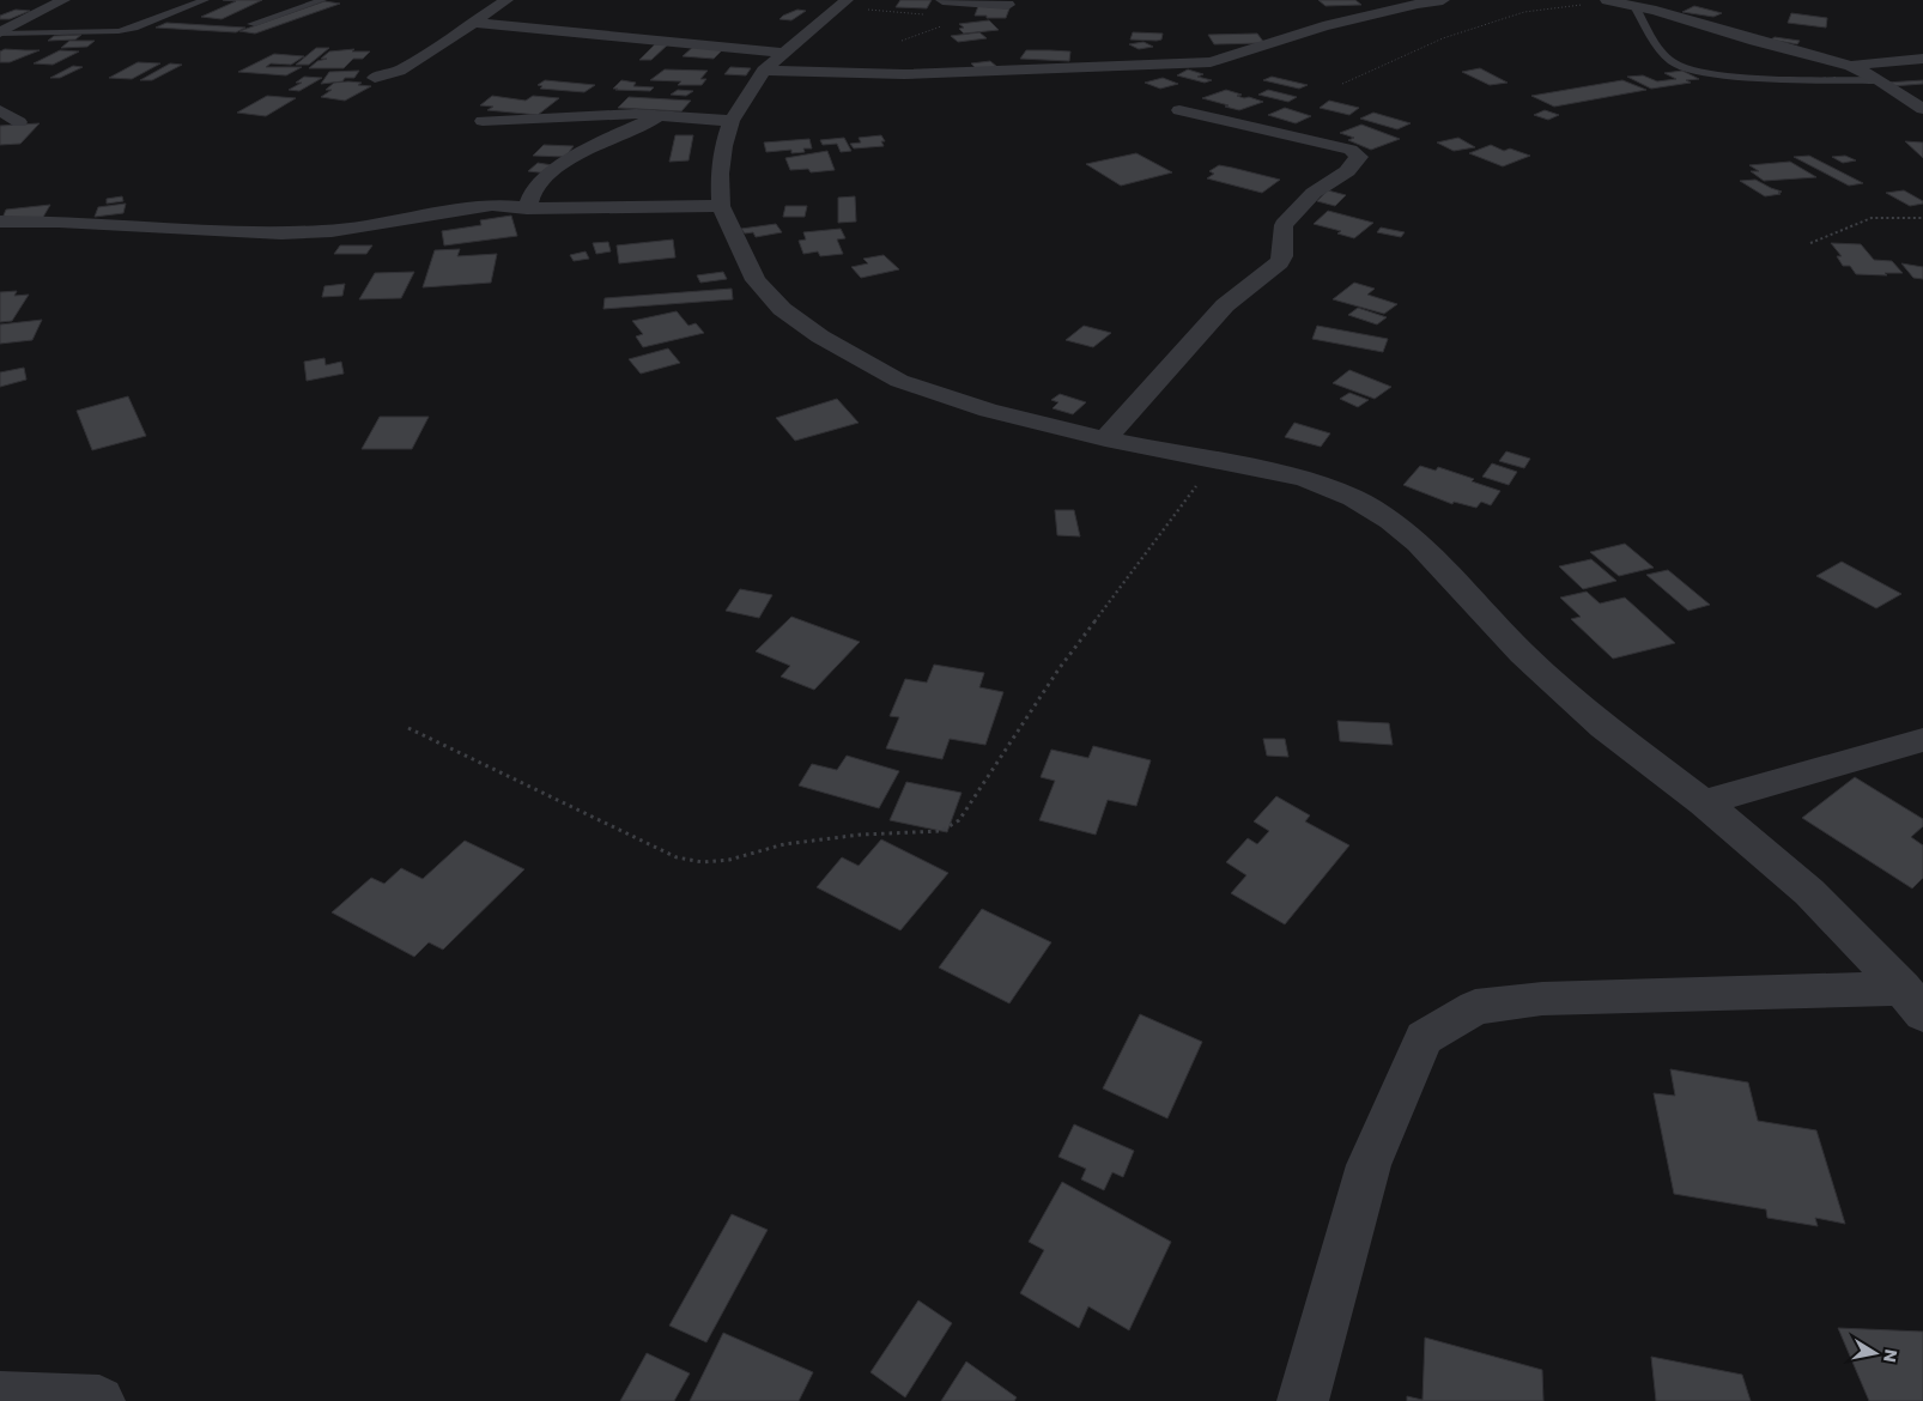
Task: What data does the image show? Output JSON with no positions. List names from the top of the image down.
{
  "north": "right"
}
